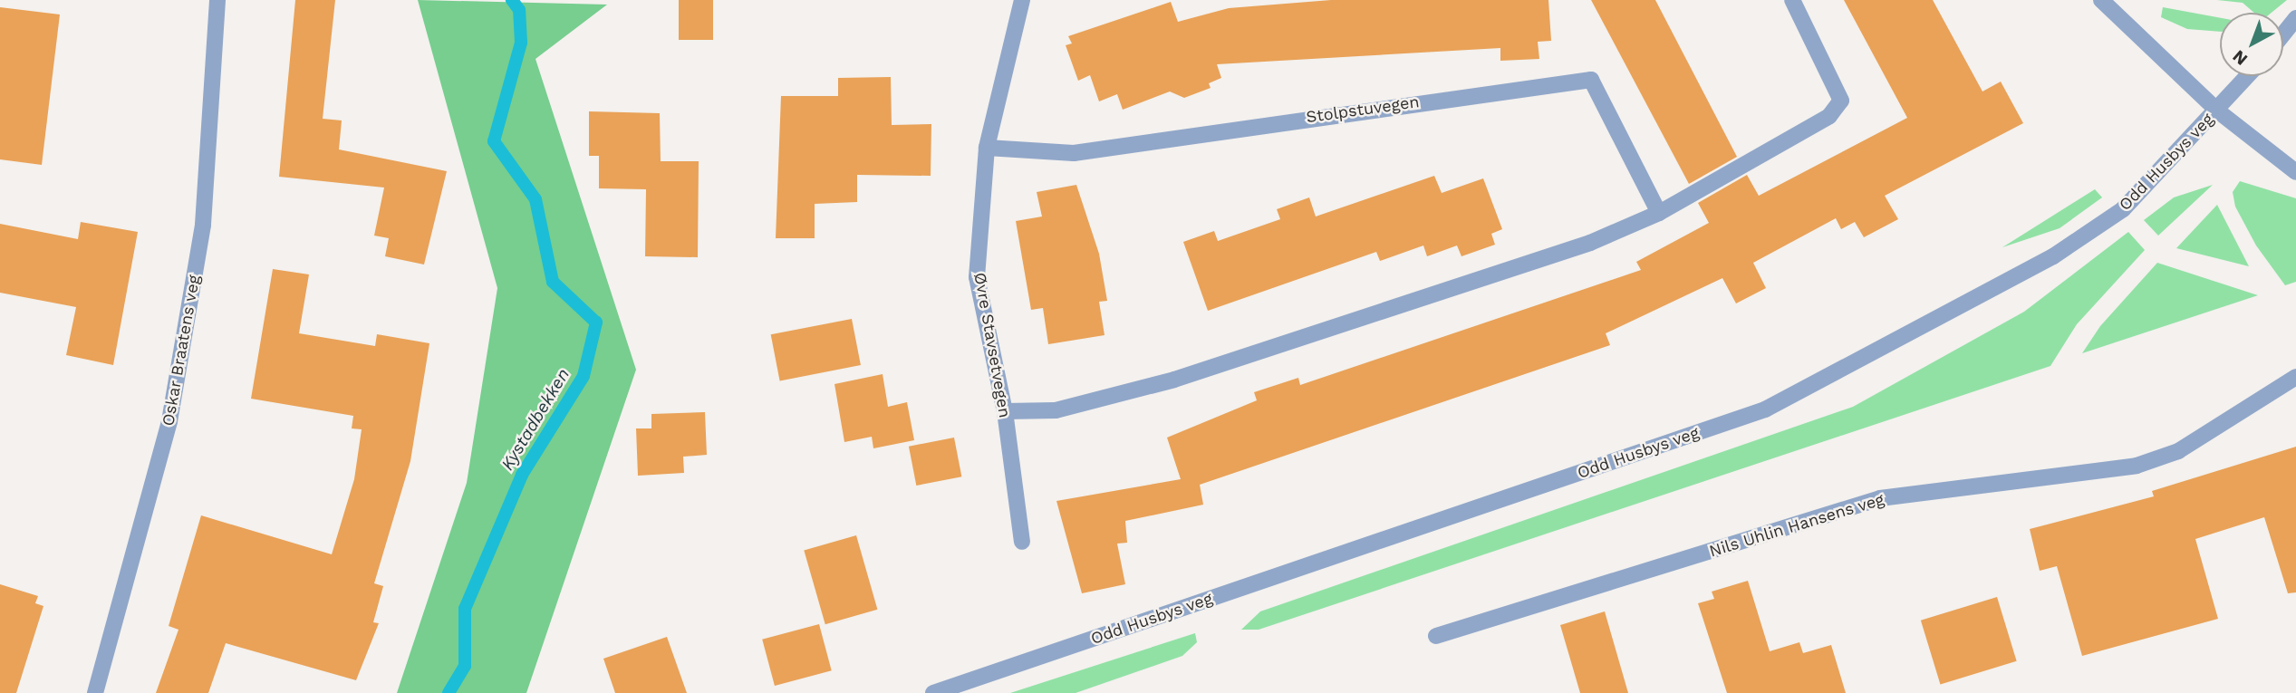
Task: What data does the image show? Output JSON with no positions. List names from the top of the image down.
{
  "streets": {
    "street": [
      "Stolpstuvegen",
      "Odd Husbys veg",
      "Øvre Stavsetvegen",
      "Oskar Braatens veg",
      "Nils Uhlin Hansens veg"
    ]
  },
  "crossings": [
    ["Stolpstuvegen", "Øvre Stavsetvegen"]
  ],
  "water": ["Kystadbekken"],
  "north": "bottom left"
}
